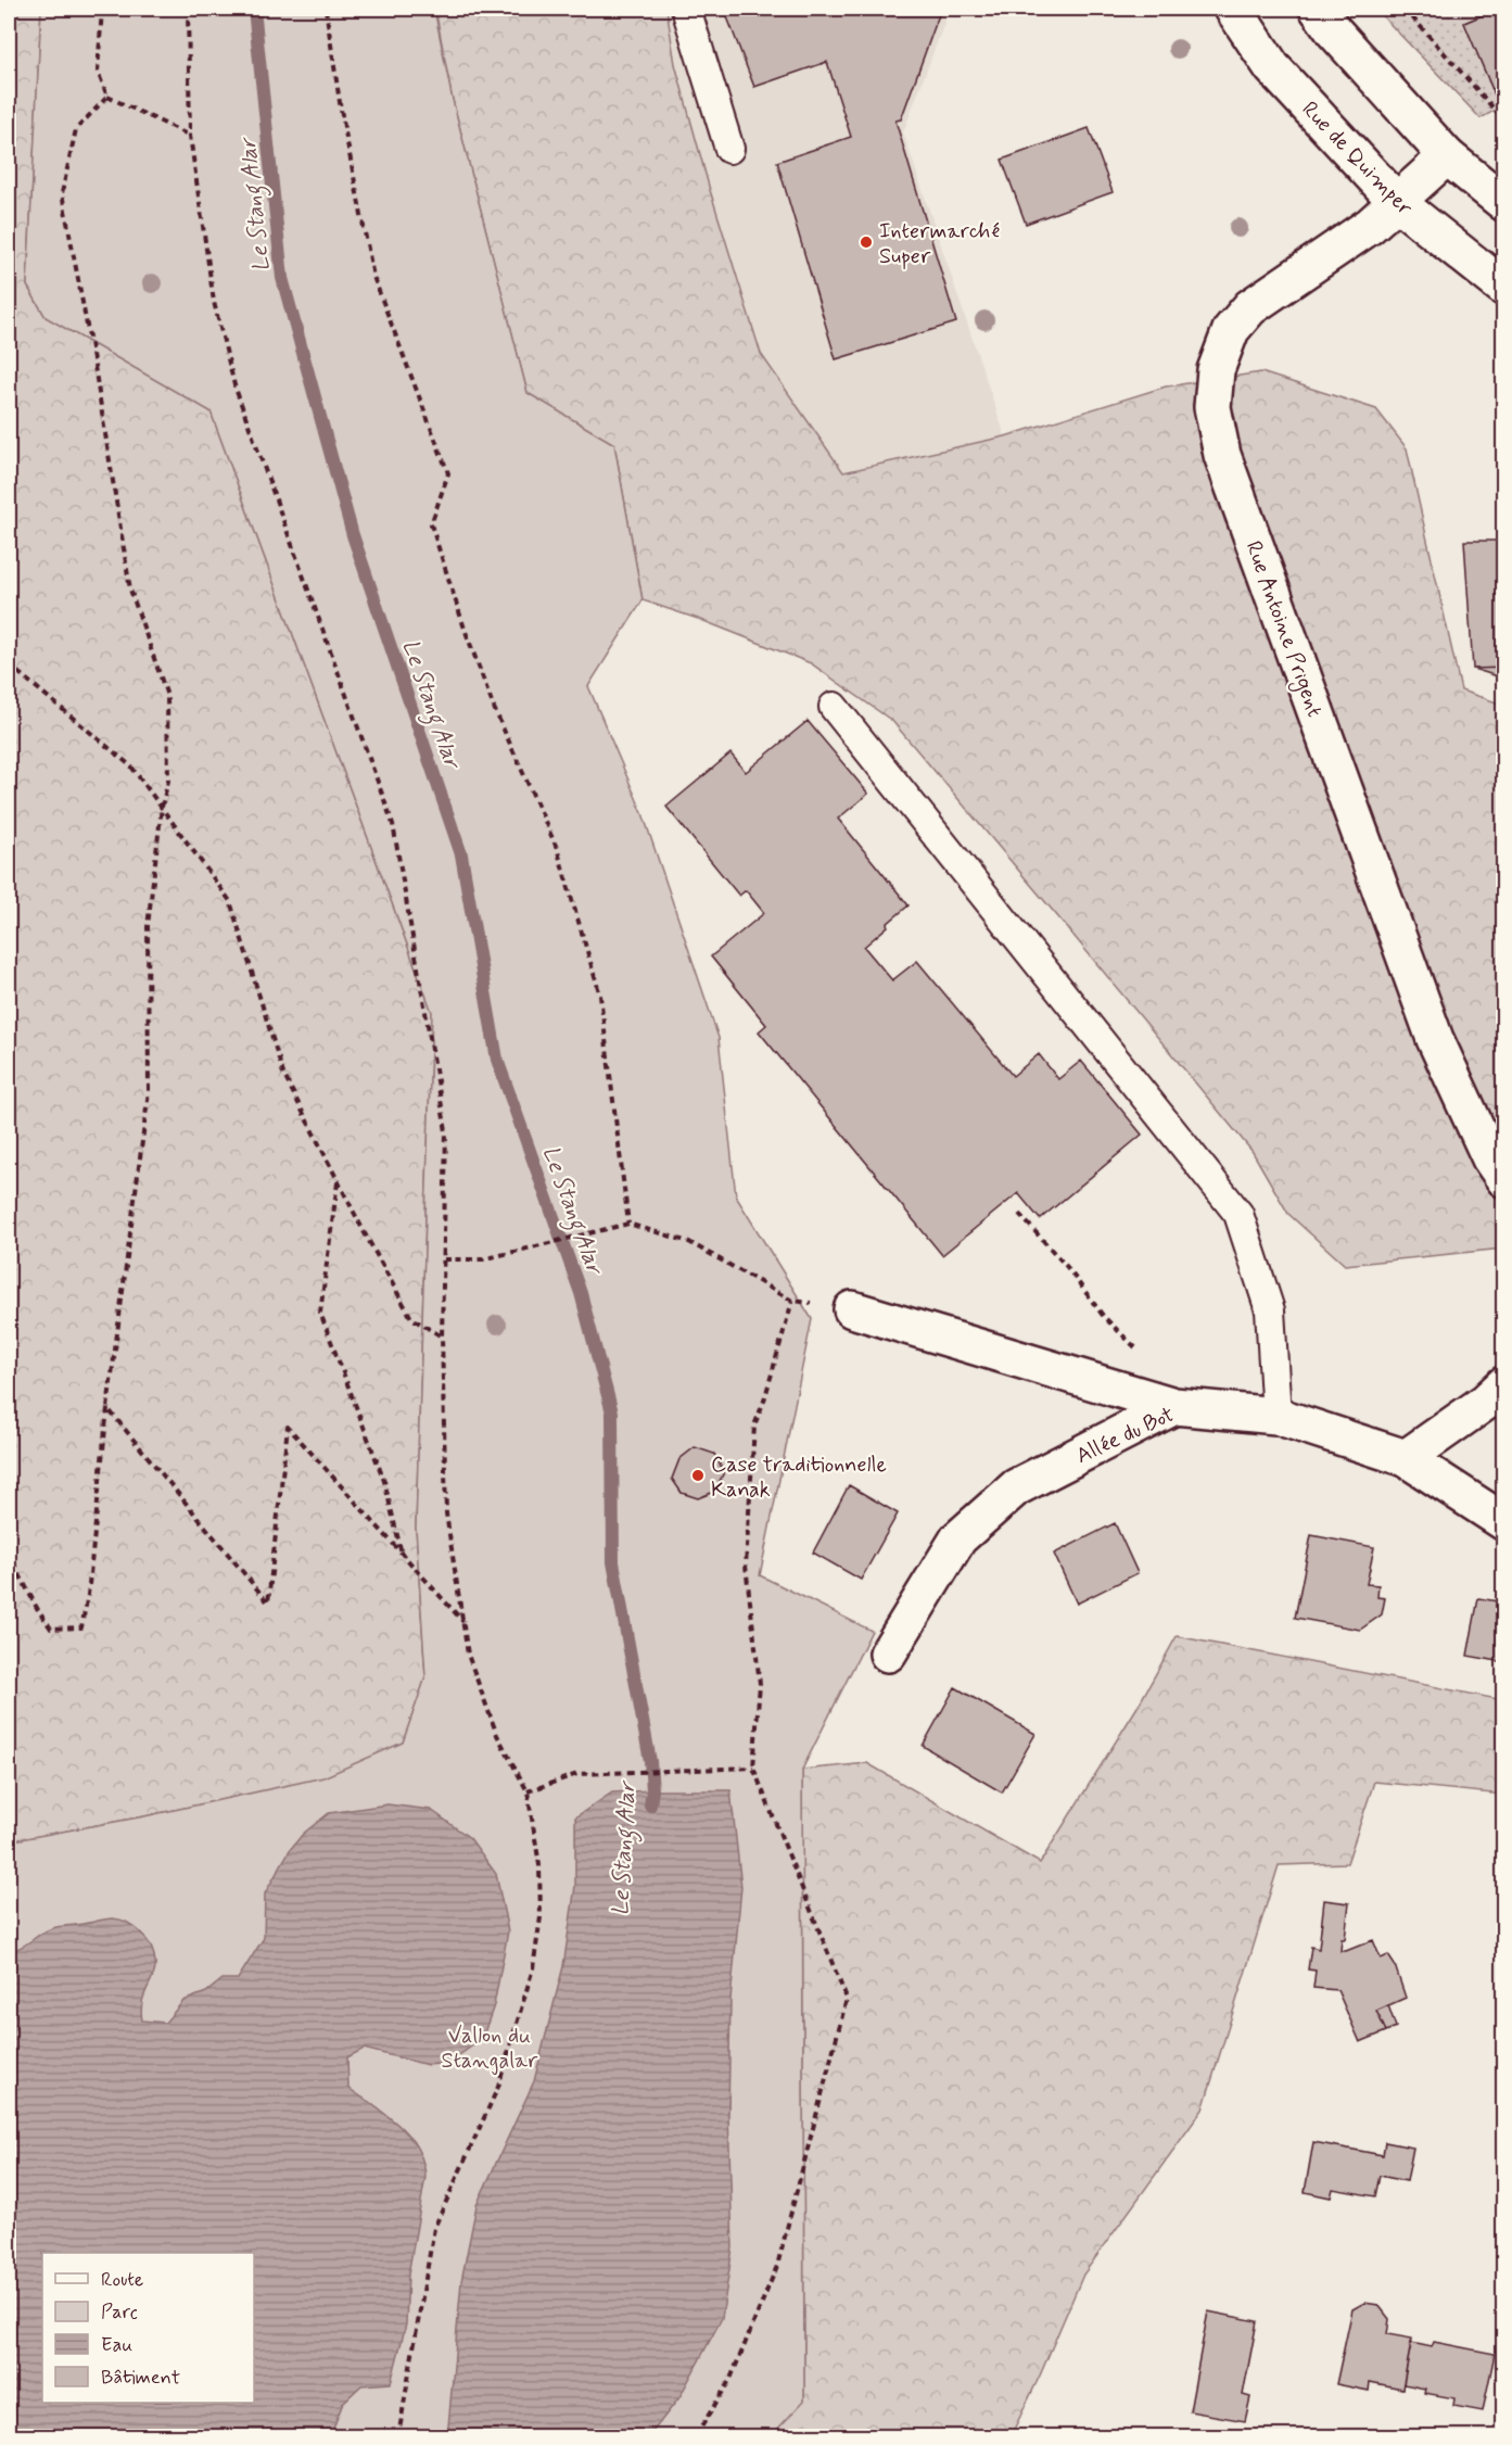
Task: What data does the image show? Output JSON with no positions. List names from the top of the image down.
{
  "streets": {
    "street": ["Rue de Quimper", "Rue Antoine Prigent", "Allée du Bot"]
  },
  "crossings": [
    ["Rue de Quimper", "Rue Antoine Prigent"]
  ],
  "water": ["Le Stang Alar"],
  "parks": ["Vallon du Stangalar"],
  "places": ["Intermarché Super", "Case traditionnelle Kanak"],
  "legend": [
    "Route",
    "Parc",
    "Eau",
    "Bâtiment"
  ]
}
